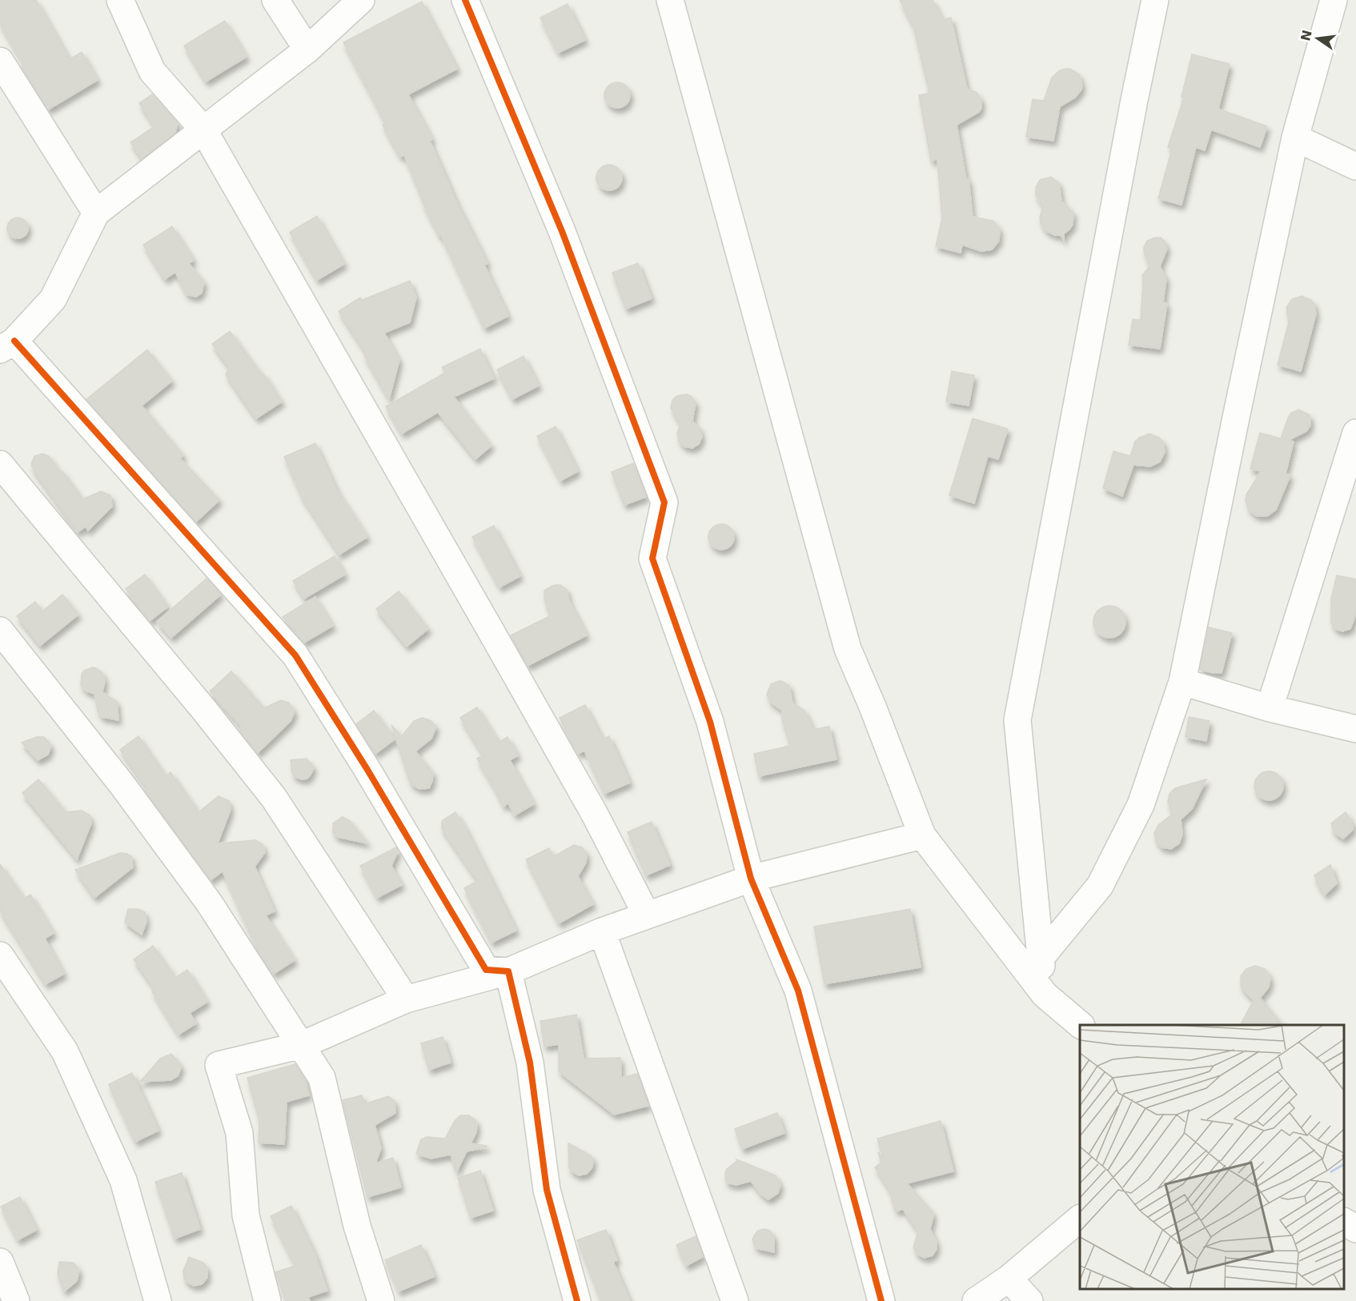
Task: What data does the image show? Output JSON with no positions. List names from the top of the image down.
{
  "north": "left"
}
